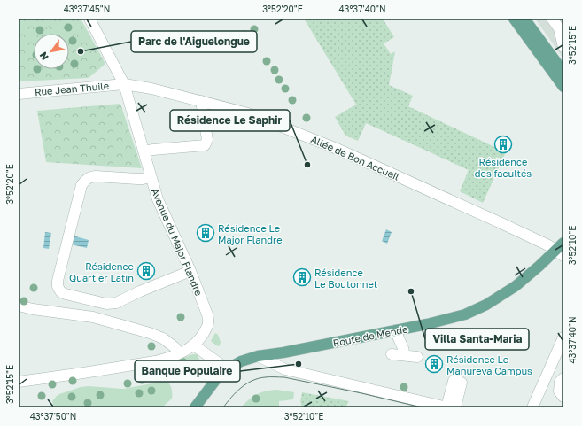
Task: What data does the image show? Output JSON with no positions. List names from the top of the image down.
{
  "streets": {
    "main road": ["Route de Mende"],
    "street": ["Rue Jean Thuile", "Allée de Bon Accueil", "Avenue du Major Flandre"]
  },
  "crossings": [
    ["Rue Jean Thuile", "Allée de Bon Accueil"],
    ["Rue Jean Thuile", "Avenue du Major Flandre"],
    ["Allée de Bon Accueil", "Avenue du Major Flandre"],
    ["Allée de Bon Accueil", "Route de Mende"]
  ],
  "places": {
    "other": [
      "Parc de l'Aiguelongue",
      "Résidence Le Saphir",
      "Villa Santa-Maria",
      "Banque Populaire"
    ],
    "building": [
      "Résidence des facultés",
      "Résidence Le Major Flandre",
      "Résidence Quartier Latin",
      "Résidence Le Boutonnet",
      "Résidence Le Manureva Campus"
    ]
  },
  "north": "bottom left",
  "coordinates": [
    "43°37'45\"N",
    "3°52'20\"E",
    "43°37'40\"N",
    "3°52'15\"E",
    "3°52'10\"E",
    "43°37'50\"N"
  ]
}
